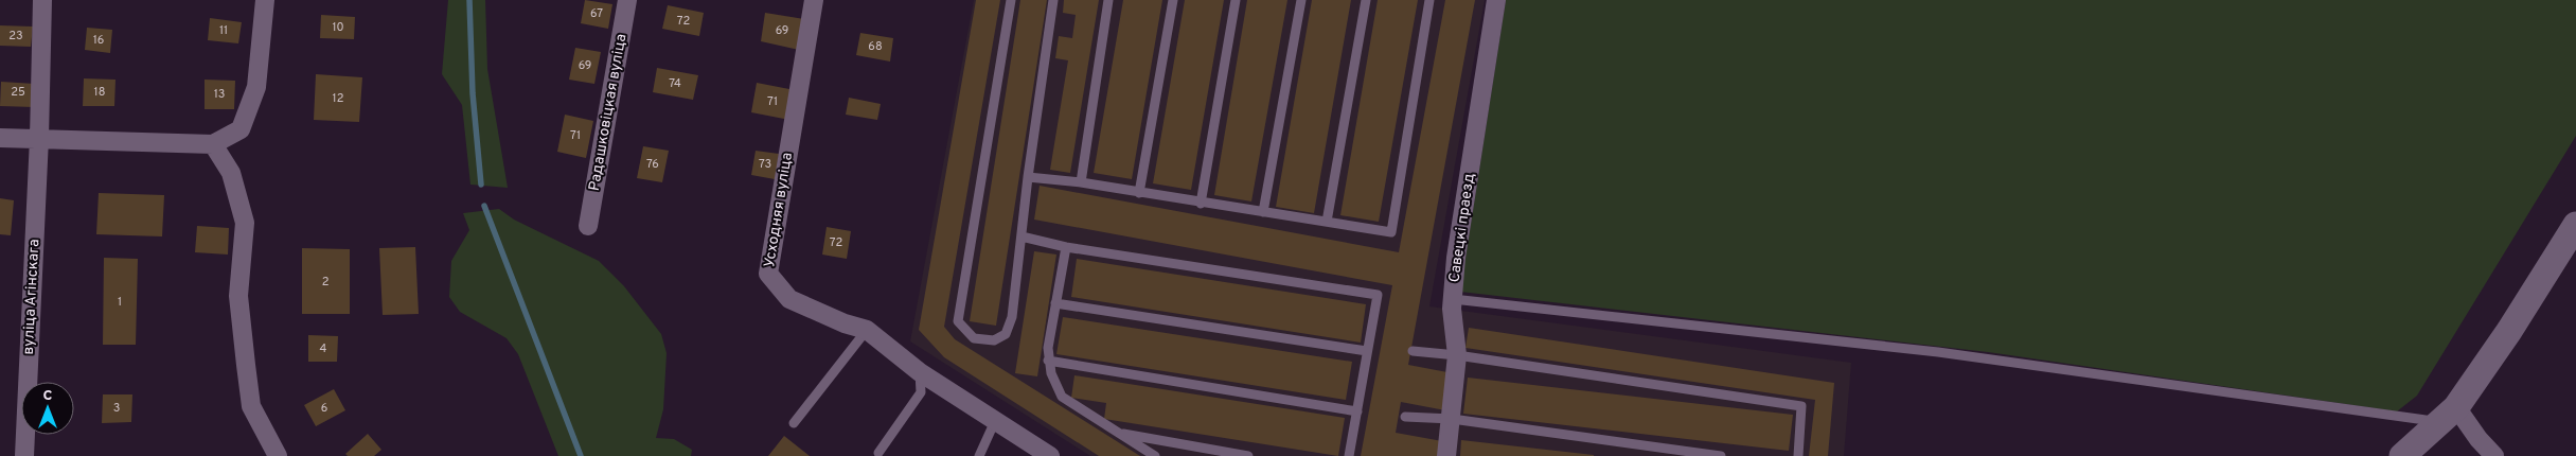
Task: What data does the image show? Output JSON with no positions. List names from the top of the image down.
{
  "streets": {
    "street": [
      "Радашковіцкая вуліца",
      "Усходняя вуліца",
      "Савецкі праезд",
      "вуліца Агінскага"
    ]
  },
  "house_numbers": [
    "67",
    "72",
    "10",
    "11",
    "69",
    "23",
    "16",
    "68",
    "69",
    "74",
    "25",
    "18",
    "13",
    "12",
    "71",
    "71",
    "76",
    "73",
    "72",
    "2",
    "1",
    "4",
    "3",
    "6"
  ],
  "north": "top"
}
